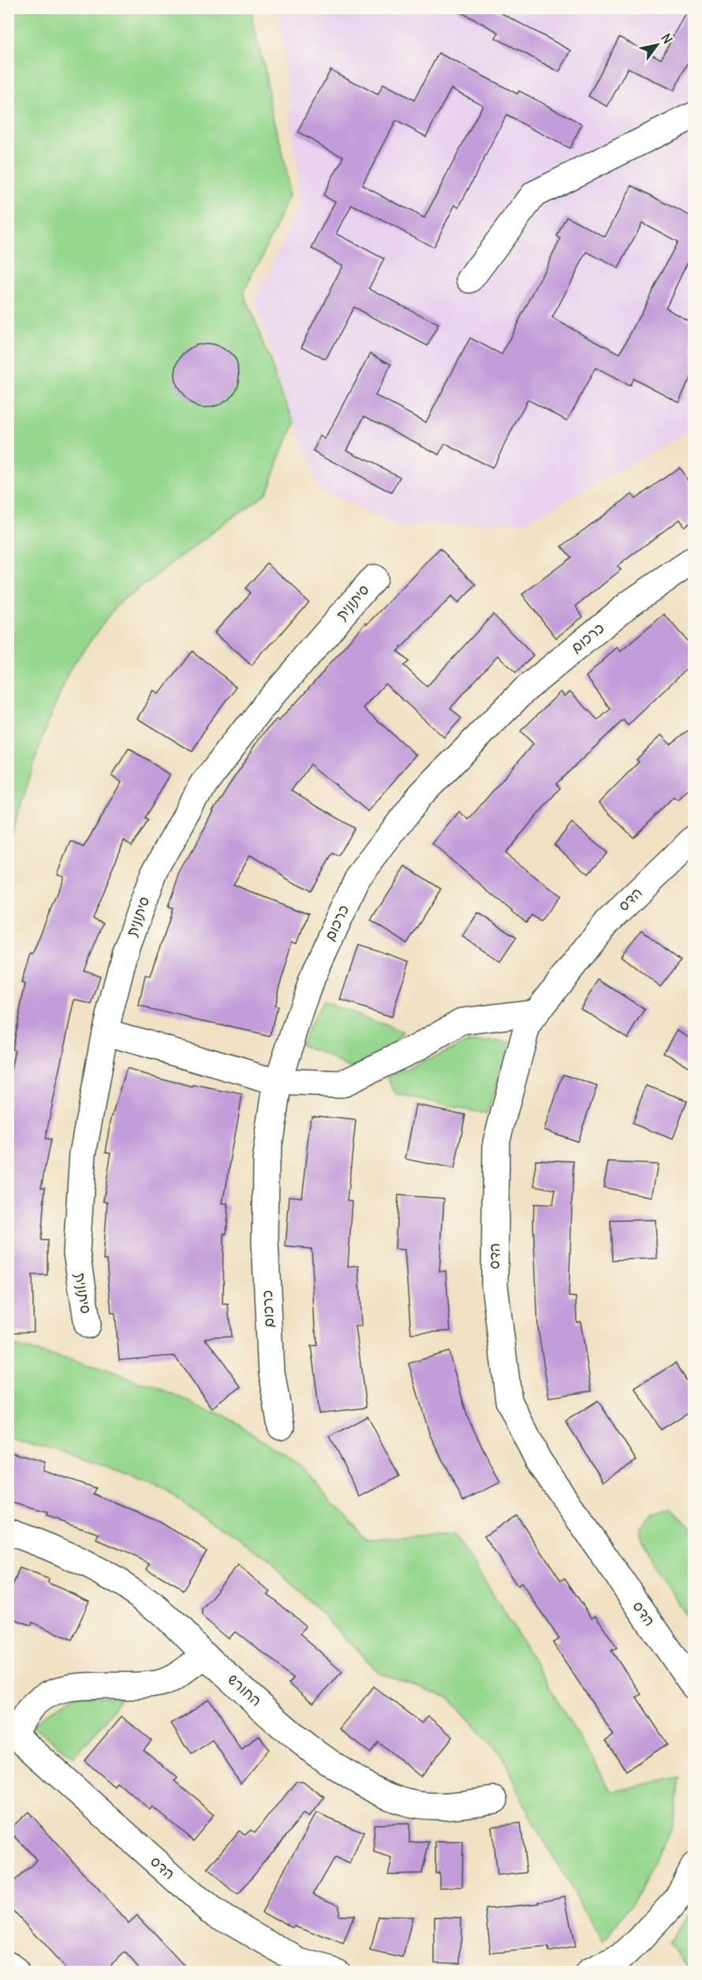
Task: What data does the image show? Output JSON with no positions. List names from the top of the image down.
{
  "streets": {
    "street": [
      "סיתונית",
      "כרכום",
      "הדס",
      "החורש"
    ]
  },
  "north": "top right"
}
